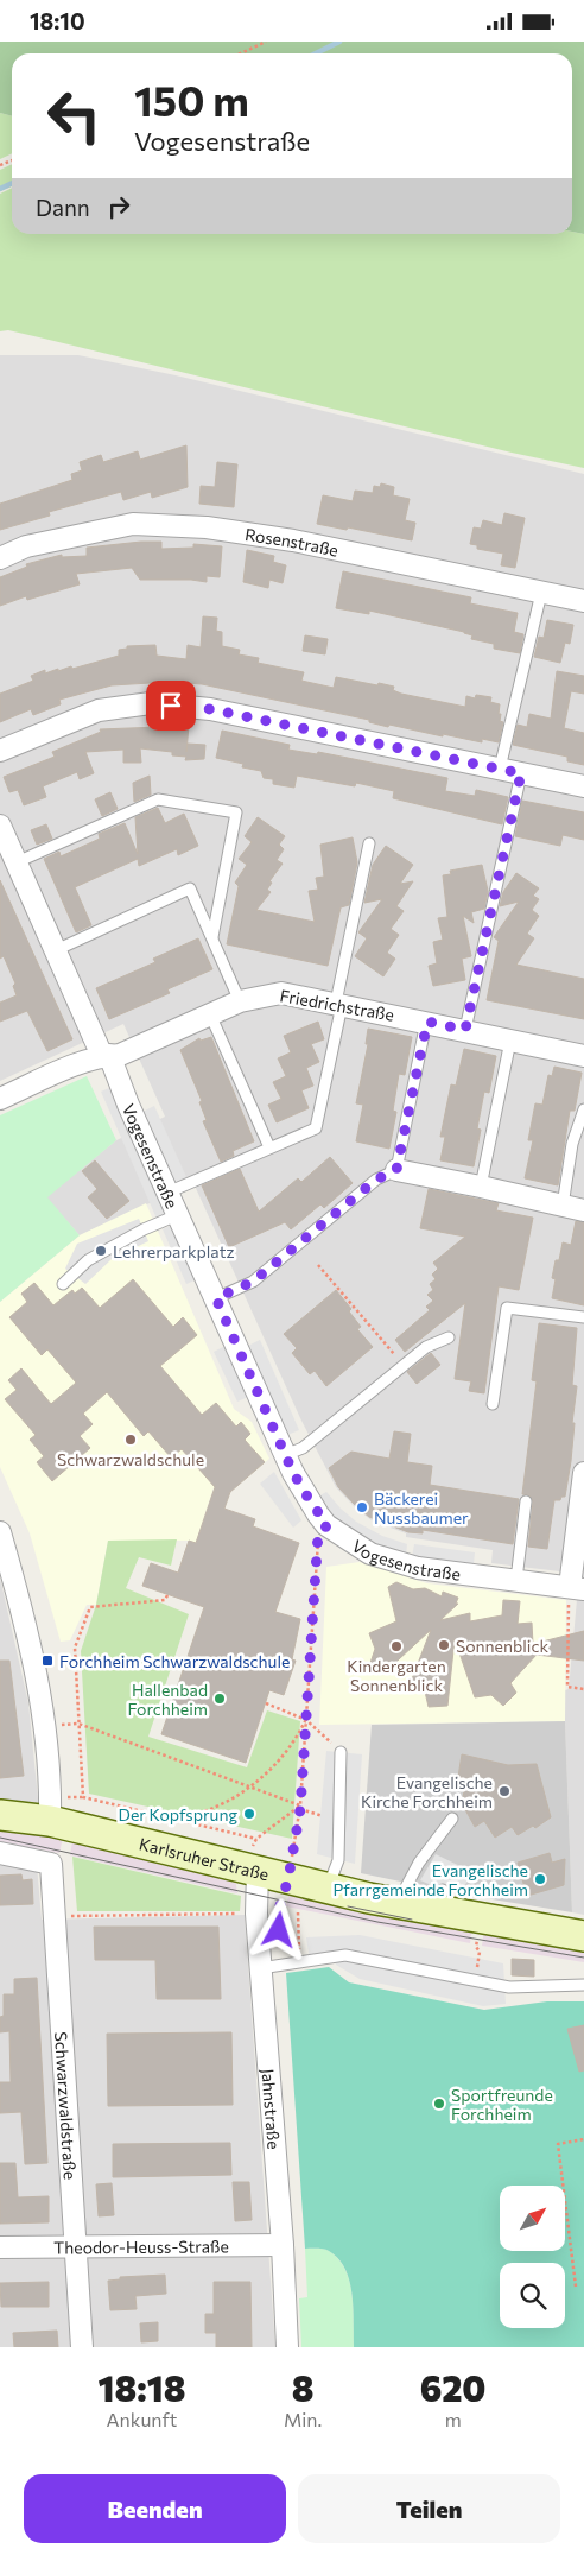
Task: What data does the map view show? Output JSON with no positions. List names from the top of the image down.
{
  "streets": {
    "street": [
      "Rosenstraße",
      "Friedrichstraße",
      "Vogesenstraße",
      "Karlsruher Straße",
      "Schwarzwaldstraße",
      "Jahnstraße",
      "Theodor-Heuss-Straße"
    ]
  },
  "crossings": [
    ["Friedrichstraße", "Vogesenstraße"],
    ["Karlsruher Straße", "Jahnstraße"],
    ["Schwarzwaldstraße", "Theodor-Heuss-Straße"],
    ["Jahnstraße", "Theodor-Heuss-Straße"]
  ],
  "places": {
    "other": [
      "Lehrerparkplatz",
      "Schwarzwaldschule",
      "Bäckerei Nussbaumer",
      "Sonnenblick",
      "Kindergarten Sonnenblick",
      "Hallenbad Forchheim",
      "Evangelische Kirche Forchheim",
      "Der Kopfsprung",
      "Evangelische Pfarrgemeinde Forchheim",
      "Sportfreunde Forchheim"
    ],
    "transit": ["Forchheim Schwarzwaldschule"]
  },
  "north": "top right",
  "page": {
    "status": "18:10",
    "turn": ["150 m", "Vogesenstraße"],
    "then": "Dann",
    "eta": [
      "18:18",
      "Ankunft",
      "8",
      "Min.",
      "620",
      "m"
    ],
    "buttons": ["Beenden", "Teilen"]
  }
}
